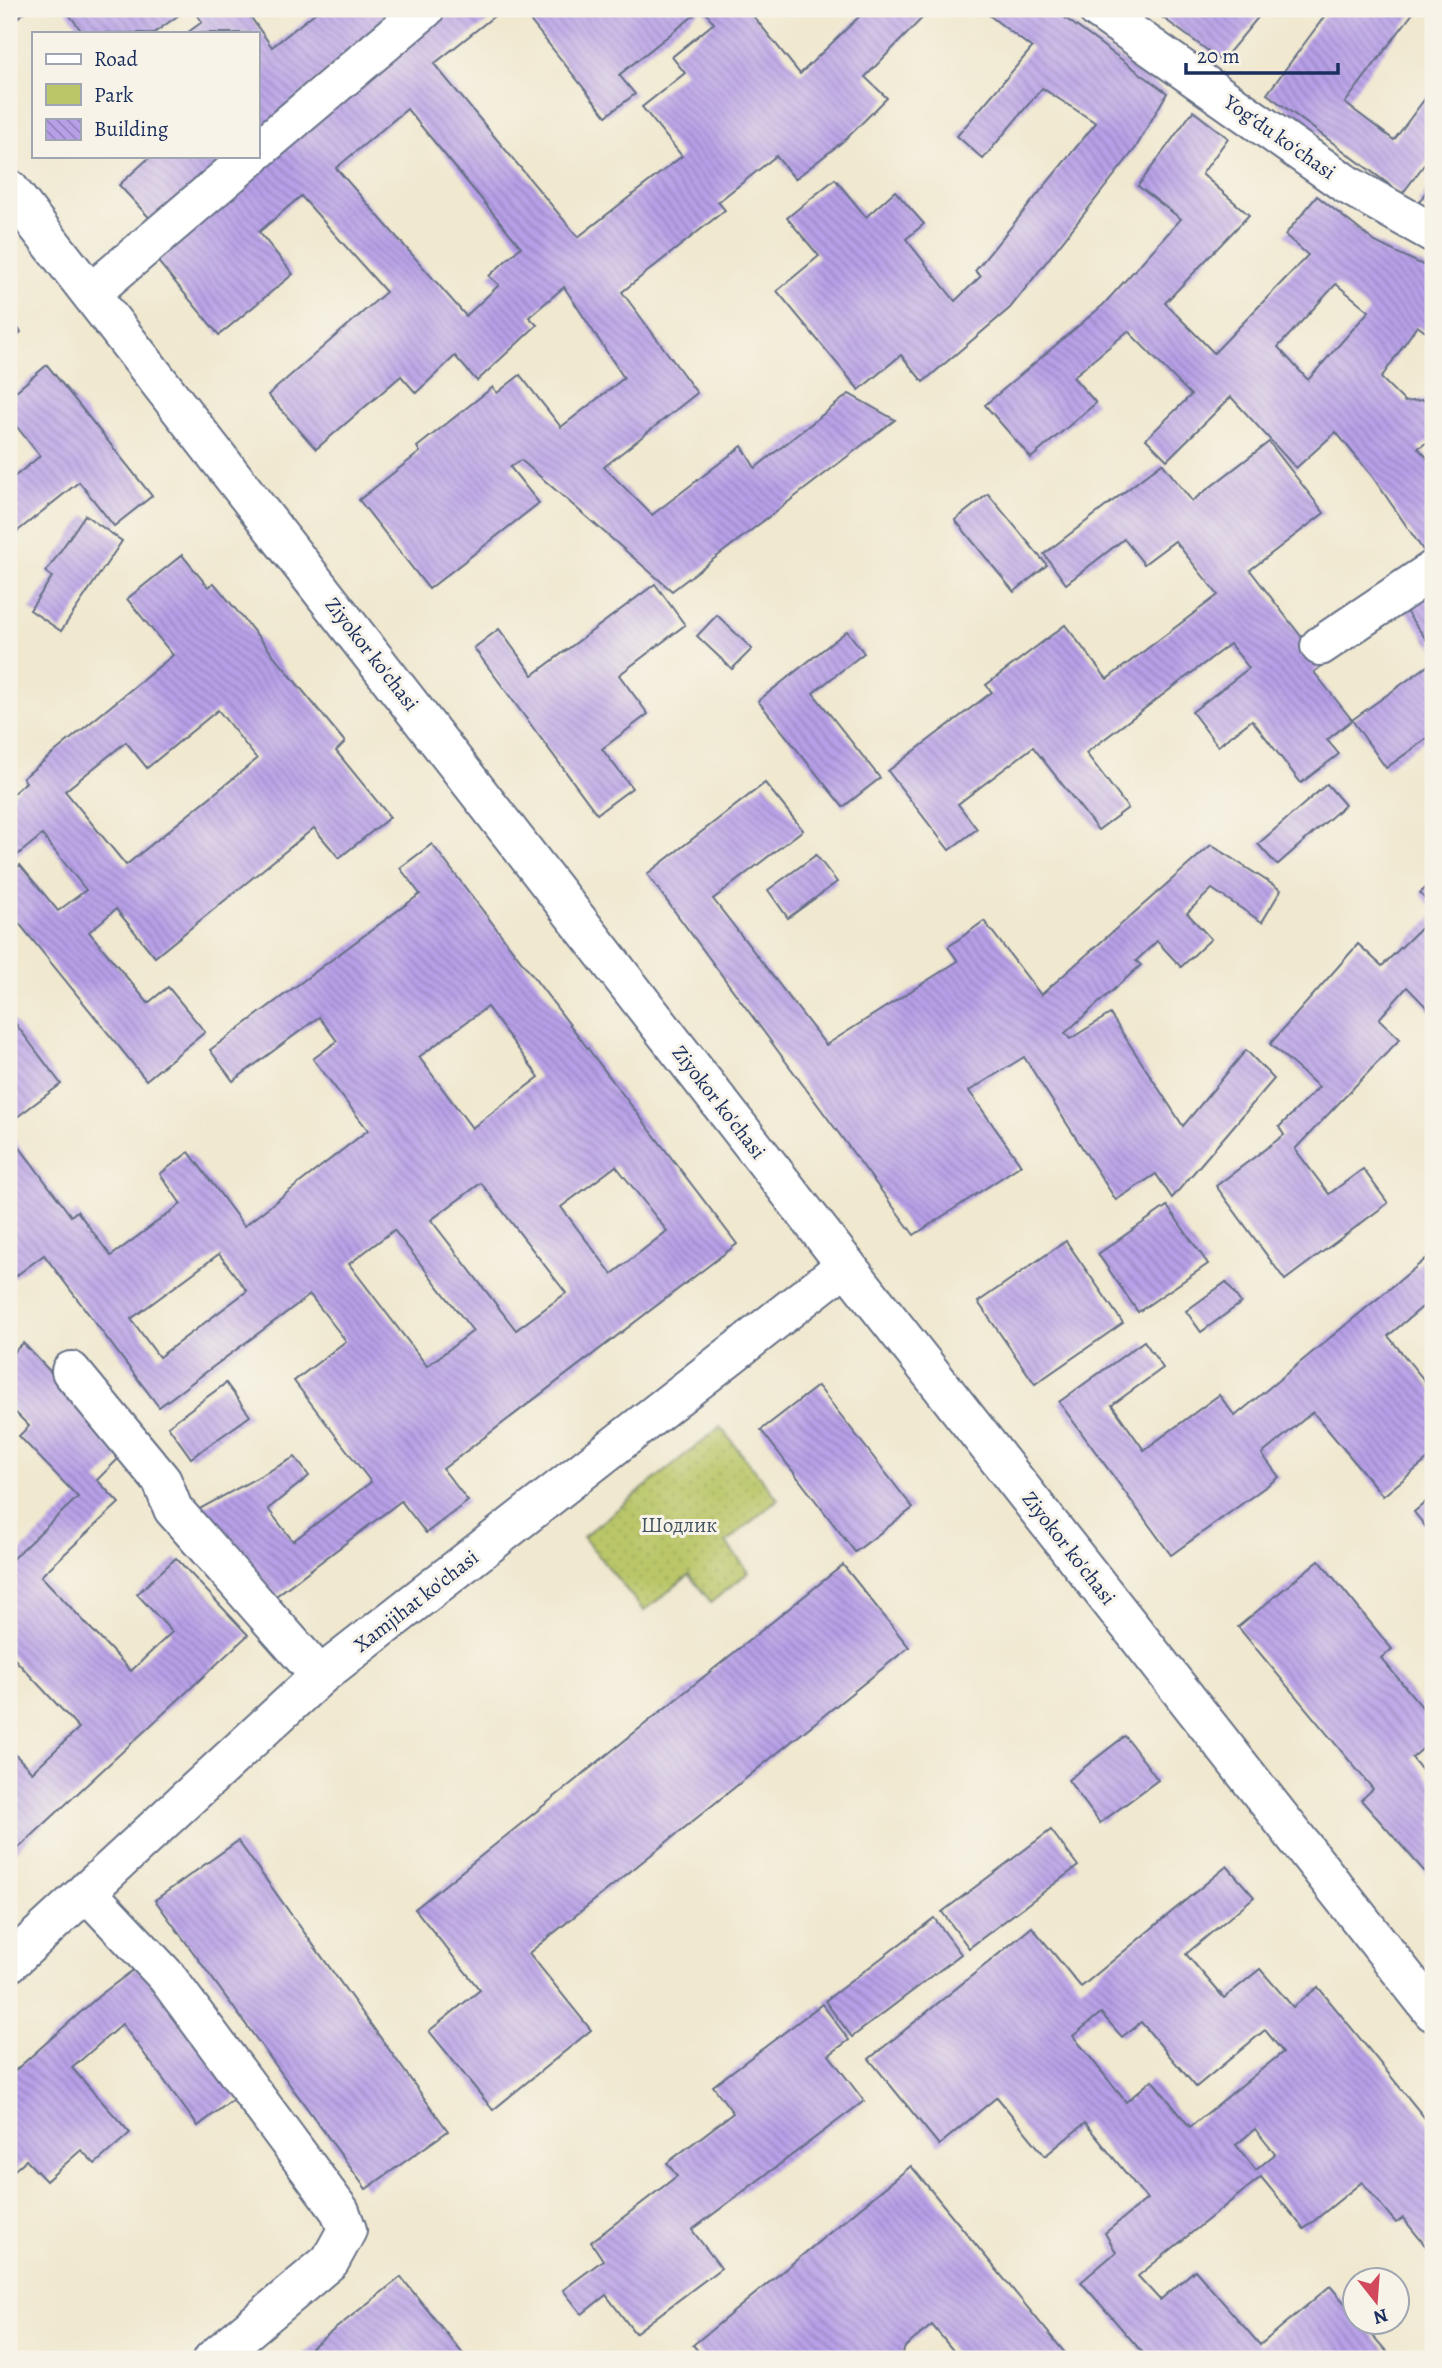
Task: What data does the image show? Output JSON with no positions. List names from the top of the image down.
{
  "streets": {
    "street": ["Yogʻdu koʻchasi", "Ziyokor ko'chasi", "Xamjihat ko'chasi"]
  },
  "crossings": [
    ["Ziyokor ko'chasi", "Xamjihat ko'chasi"]
  ],
  "parks": ["Шодлик"],
  "legend": ["Road", "Park", "Building"],
  "scale_bar": "20 m",
  "north": "bottom"
}
